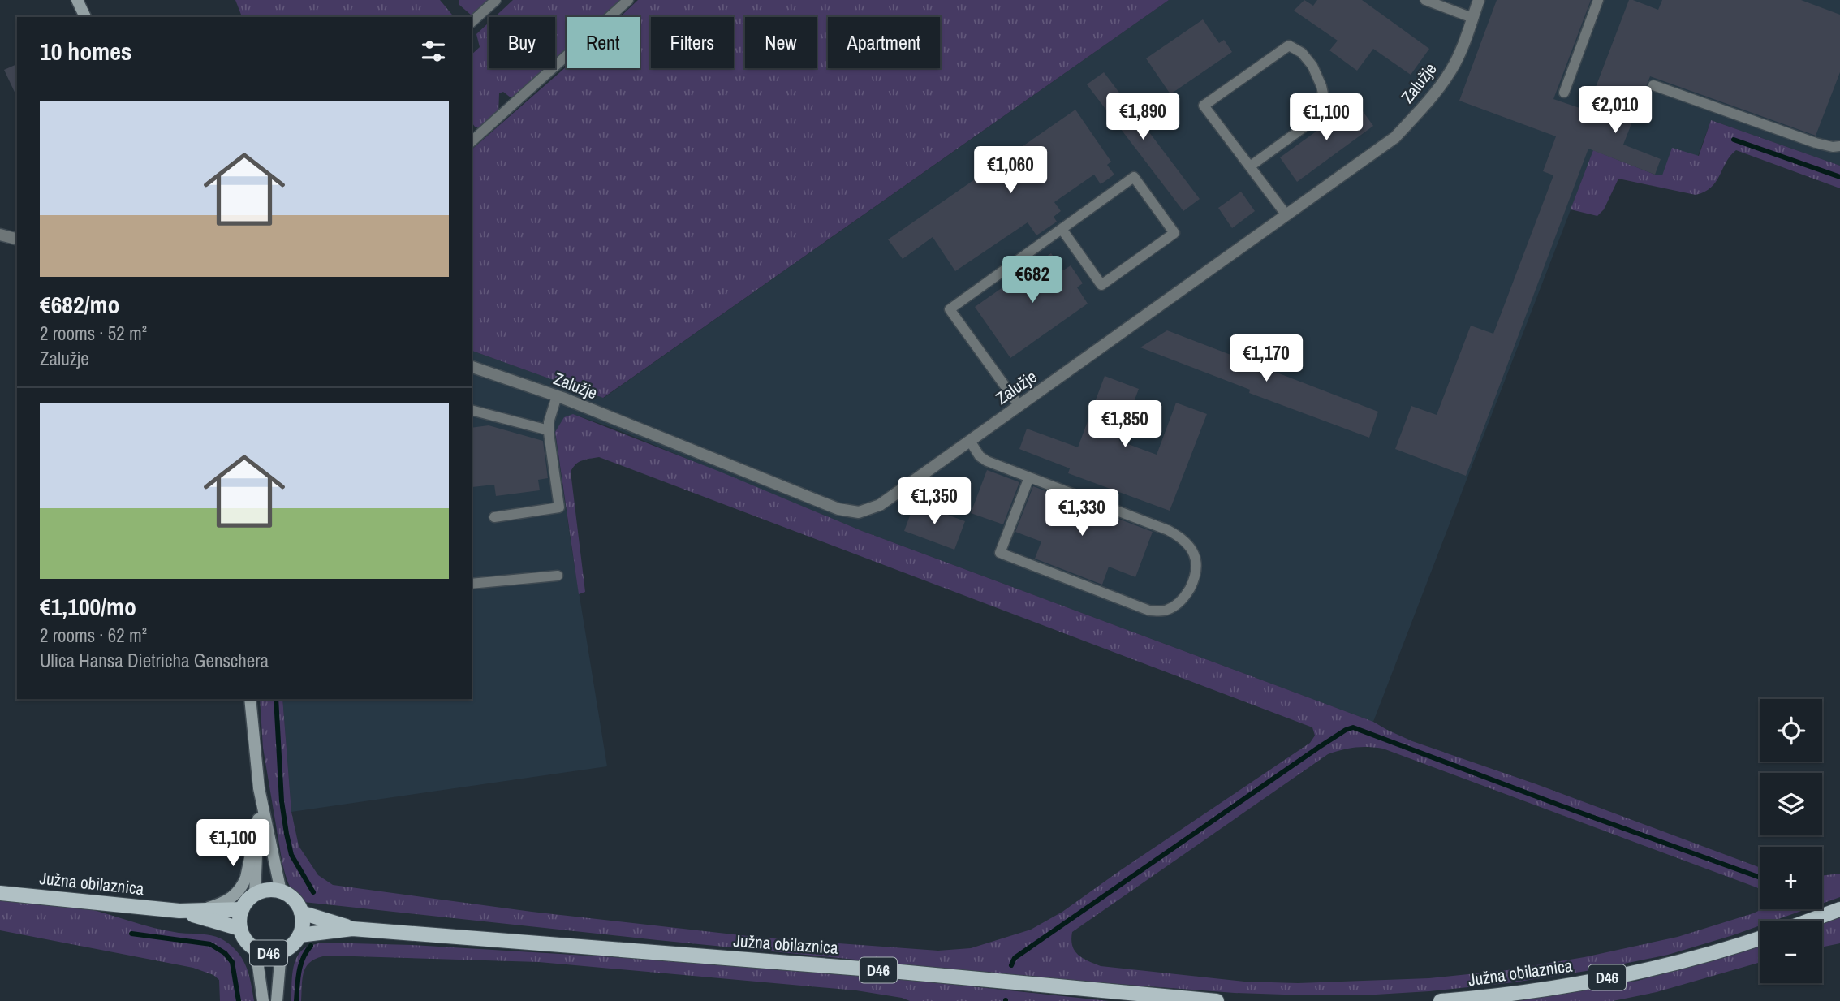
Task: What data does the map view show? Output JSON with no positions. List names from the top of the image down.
{
  "streets": {
    "main road": ["Južna obilaznica", "D46"],
    "street": ["Zalužje"]
  },
  "crossings": [
    ["Južna obilaznica", "D46"]
  ],
  "page": {
    "chip": [
      "Buy",
      "Rent",
      "Filters",
      "New",
      "Apartment"
    ],
    "heading": "10 homes",
    "list": [
      {
        "name": "€682/mo",
        "note": "2 rooms · 52 m² · Zalužje"
      },
      {
        "name": "€1,100/mo",
        "note": "2 rooms · 62 m² · Ulica Hansa Dietricha Genschera"
      }
    ],
    "price": [
      "€2,010",
      "€1,890",
      "€1,100",
      "€1,060",
      "€682",
      "€1,170",
      "€1,850",
      "€1,350",
      "€1,330",
      "€1,100"
    ],
    "map_buttons": ["+", "−"]
  }
}
